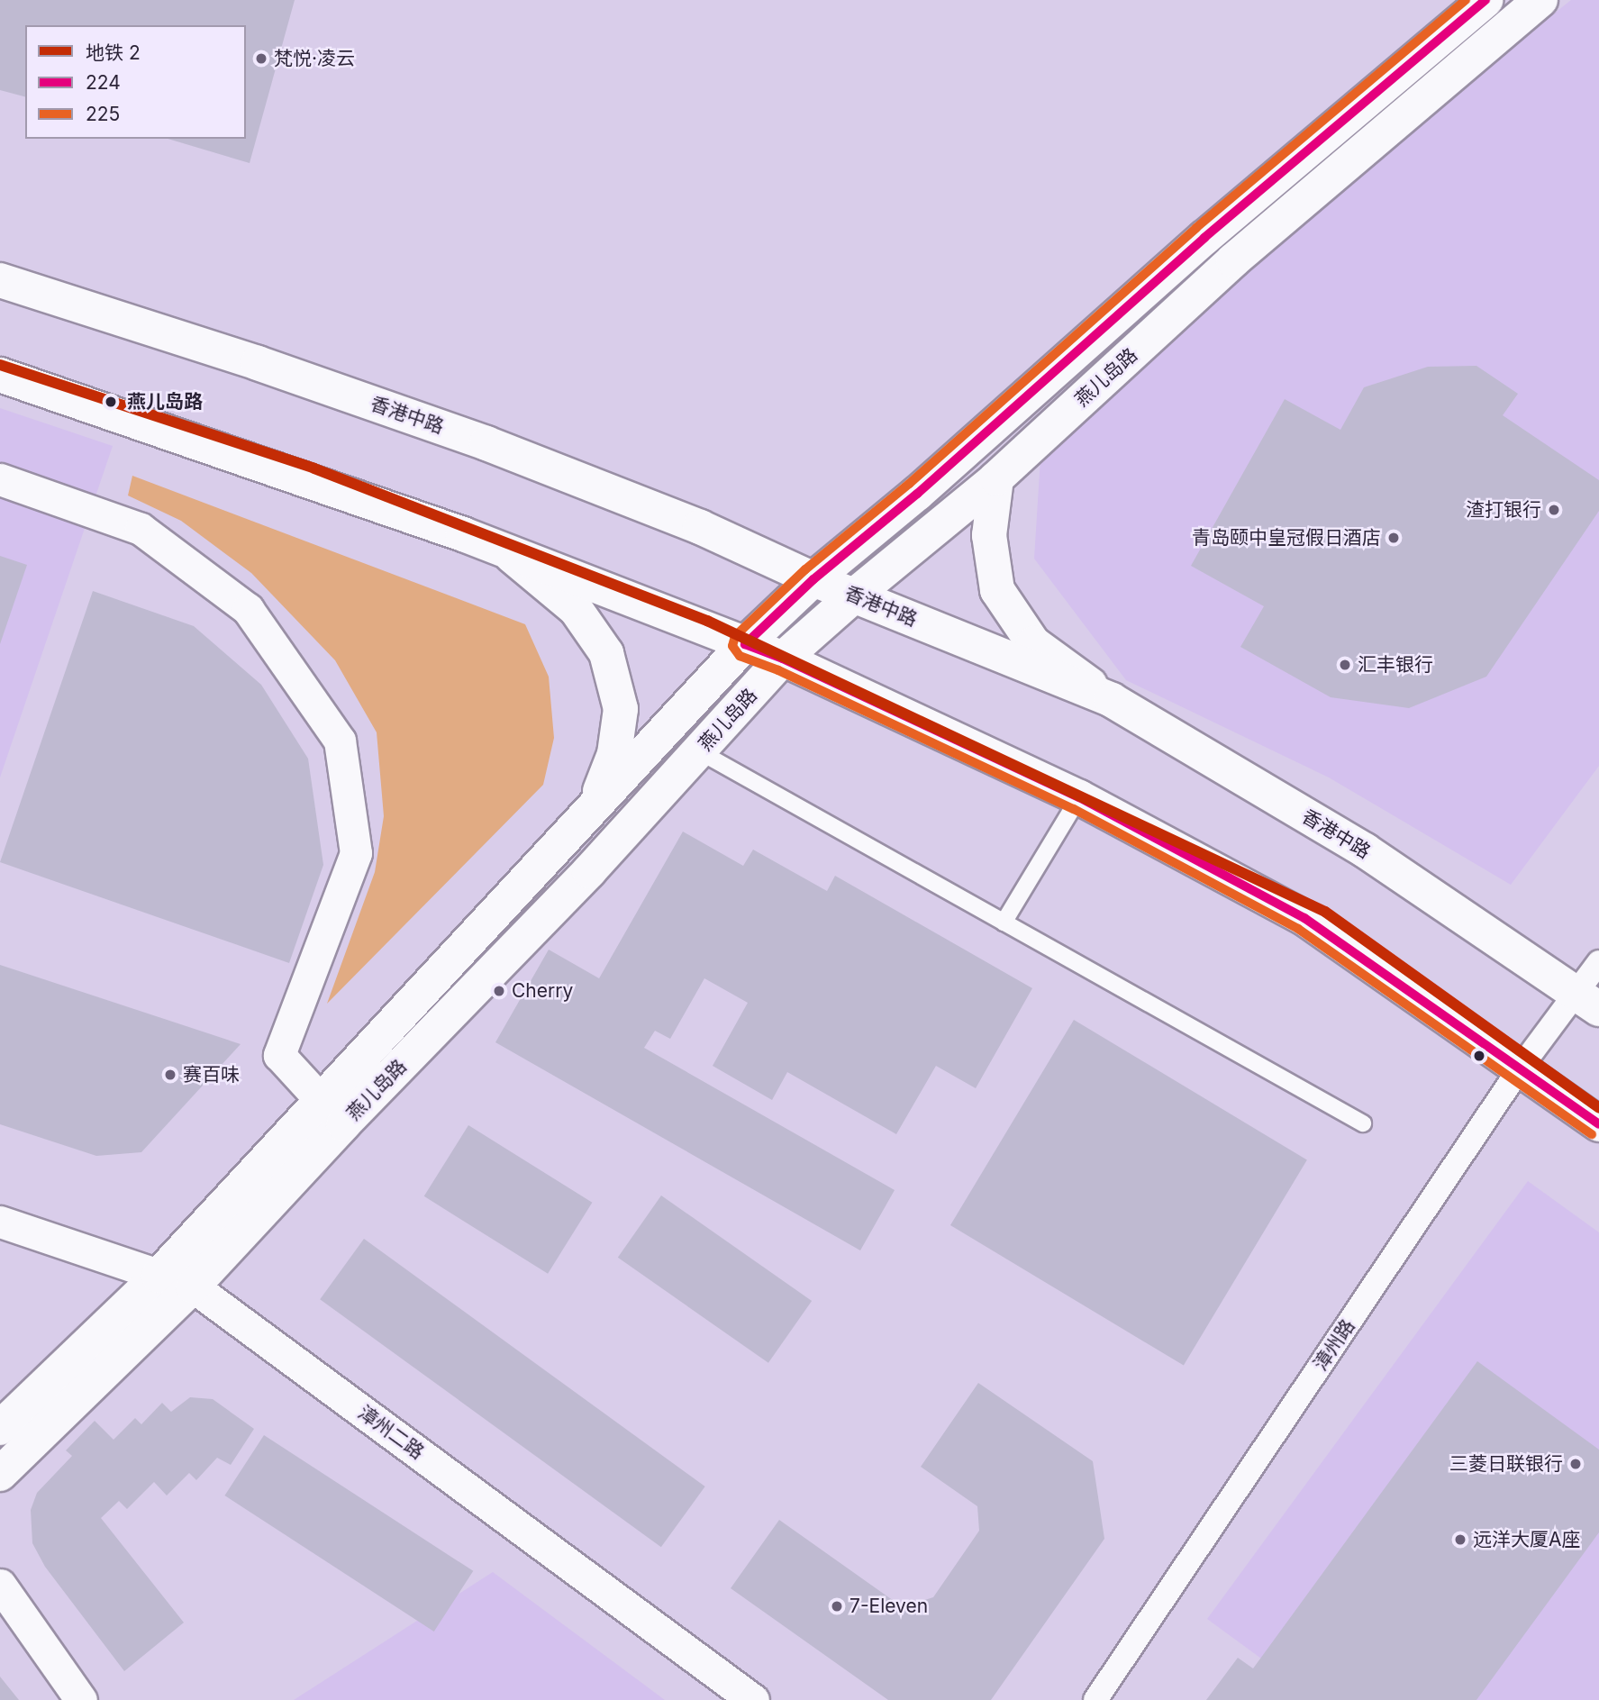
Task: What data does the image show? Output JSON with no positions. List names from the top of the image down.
{
  "streets": {
    "main road": ["燕儿岛路", "香港中路"],
    "street": ["漳州路", "漳州二路"]
  },
  "crossings": [
    ["燕儿岛路", "香港中路"],
    ["燕儿岛路", "漳州二路"],
    ["香港中路", "漳州路"]
  ],
  "places": [
    "梵悦·凌云",
    "燕儿岛路",
    "渣打银行",
    "青岛颐中皇冠假日酒店",
    "汇丰银行",
    "Cherry",
    "赛百味",
    "三菱日联银行",
    "远洋大厦A座",
    "7-Eleven"
  ],
  "lines": ["transit line 224", "transit line 225", "metro line 2"],
  "legend": ["地铁 2", "224", "225"]
}
